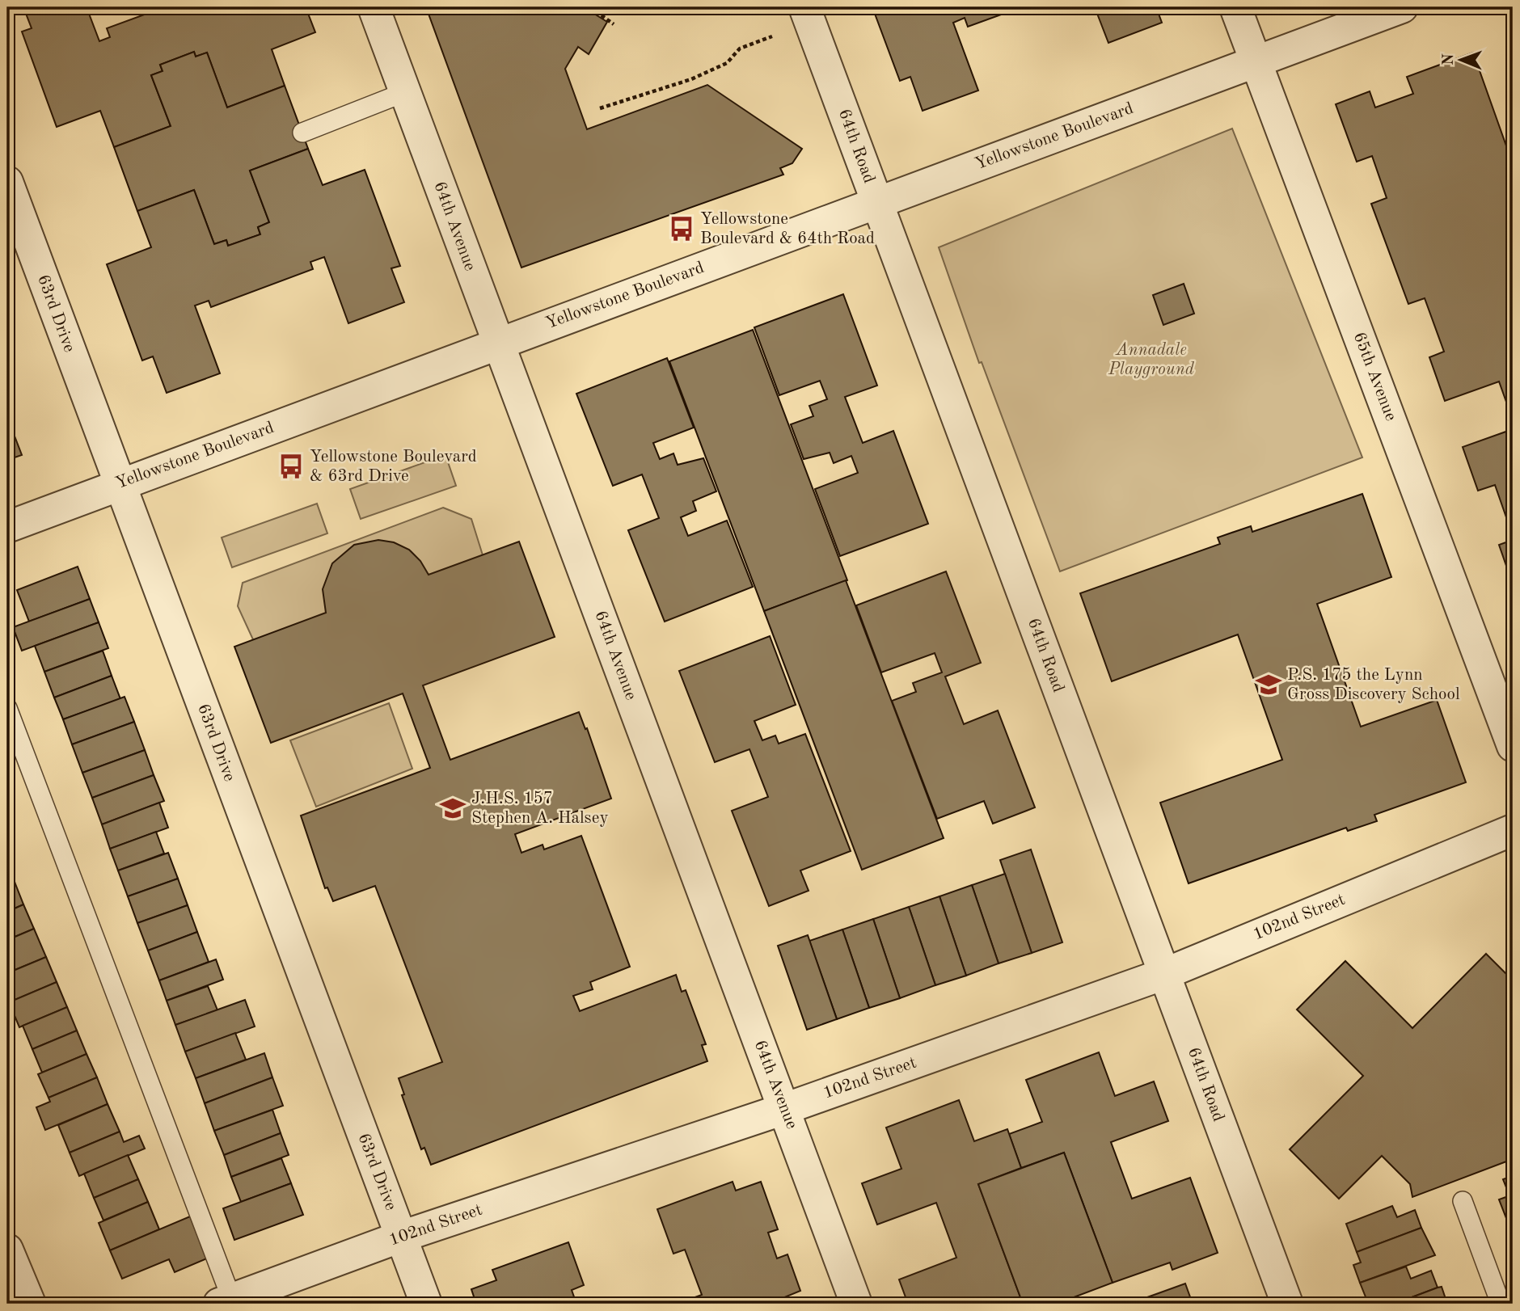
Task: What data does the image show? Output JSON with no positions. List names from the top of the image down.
{
  "streets": {
    "street": [
      "Yellowstone Boulevard",
      "64th Road",
      "64th Avenue",
      "63rd Drive",
      "65th Avenue",
      "102nd Street"
    ]
  },
  "crossings": [
    ["Yellowstone Boulevard", "64th Road"],
    ["Yellowstone Boulevard", "64th Avenue"],
    ["Yellowstone Boulevard", "63rd Drive"],
    ["Yellowstone Boulevard", "65th Avenue"],
    ["64th Road", "102nd Street"],
    ["64th Avenue", "102nd Street"],
    ["63rd Drive", "102nd Street"]
  ],
  "parks": ["Annadale Playground"],
  "places": {
    "bus stop": ["Yellowstone Boulevard & 64th Road", "Yellowstone Boulevard & 63rd Drive"],
    "school or university": ["P.S. 175 the Lynn Gross Discovery School", "J.H.S. 157 Stephen A. Halsey"]
  },
  "north": "left"
}
